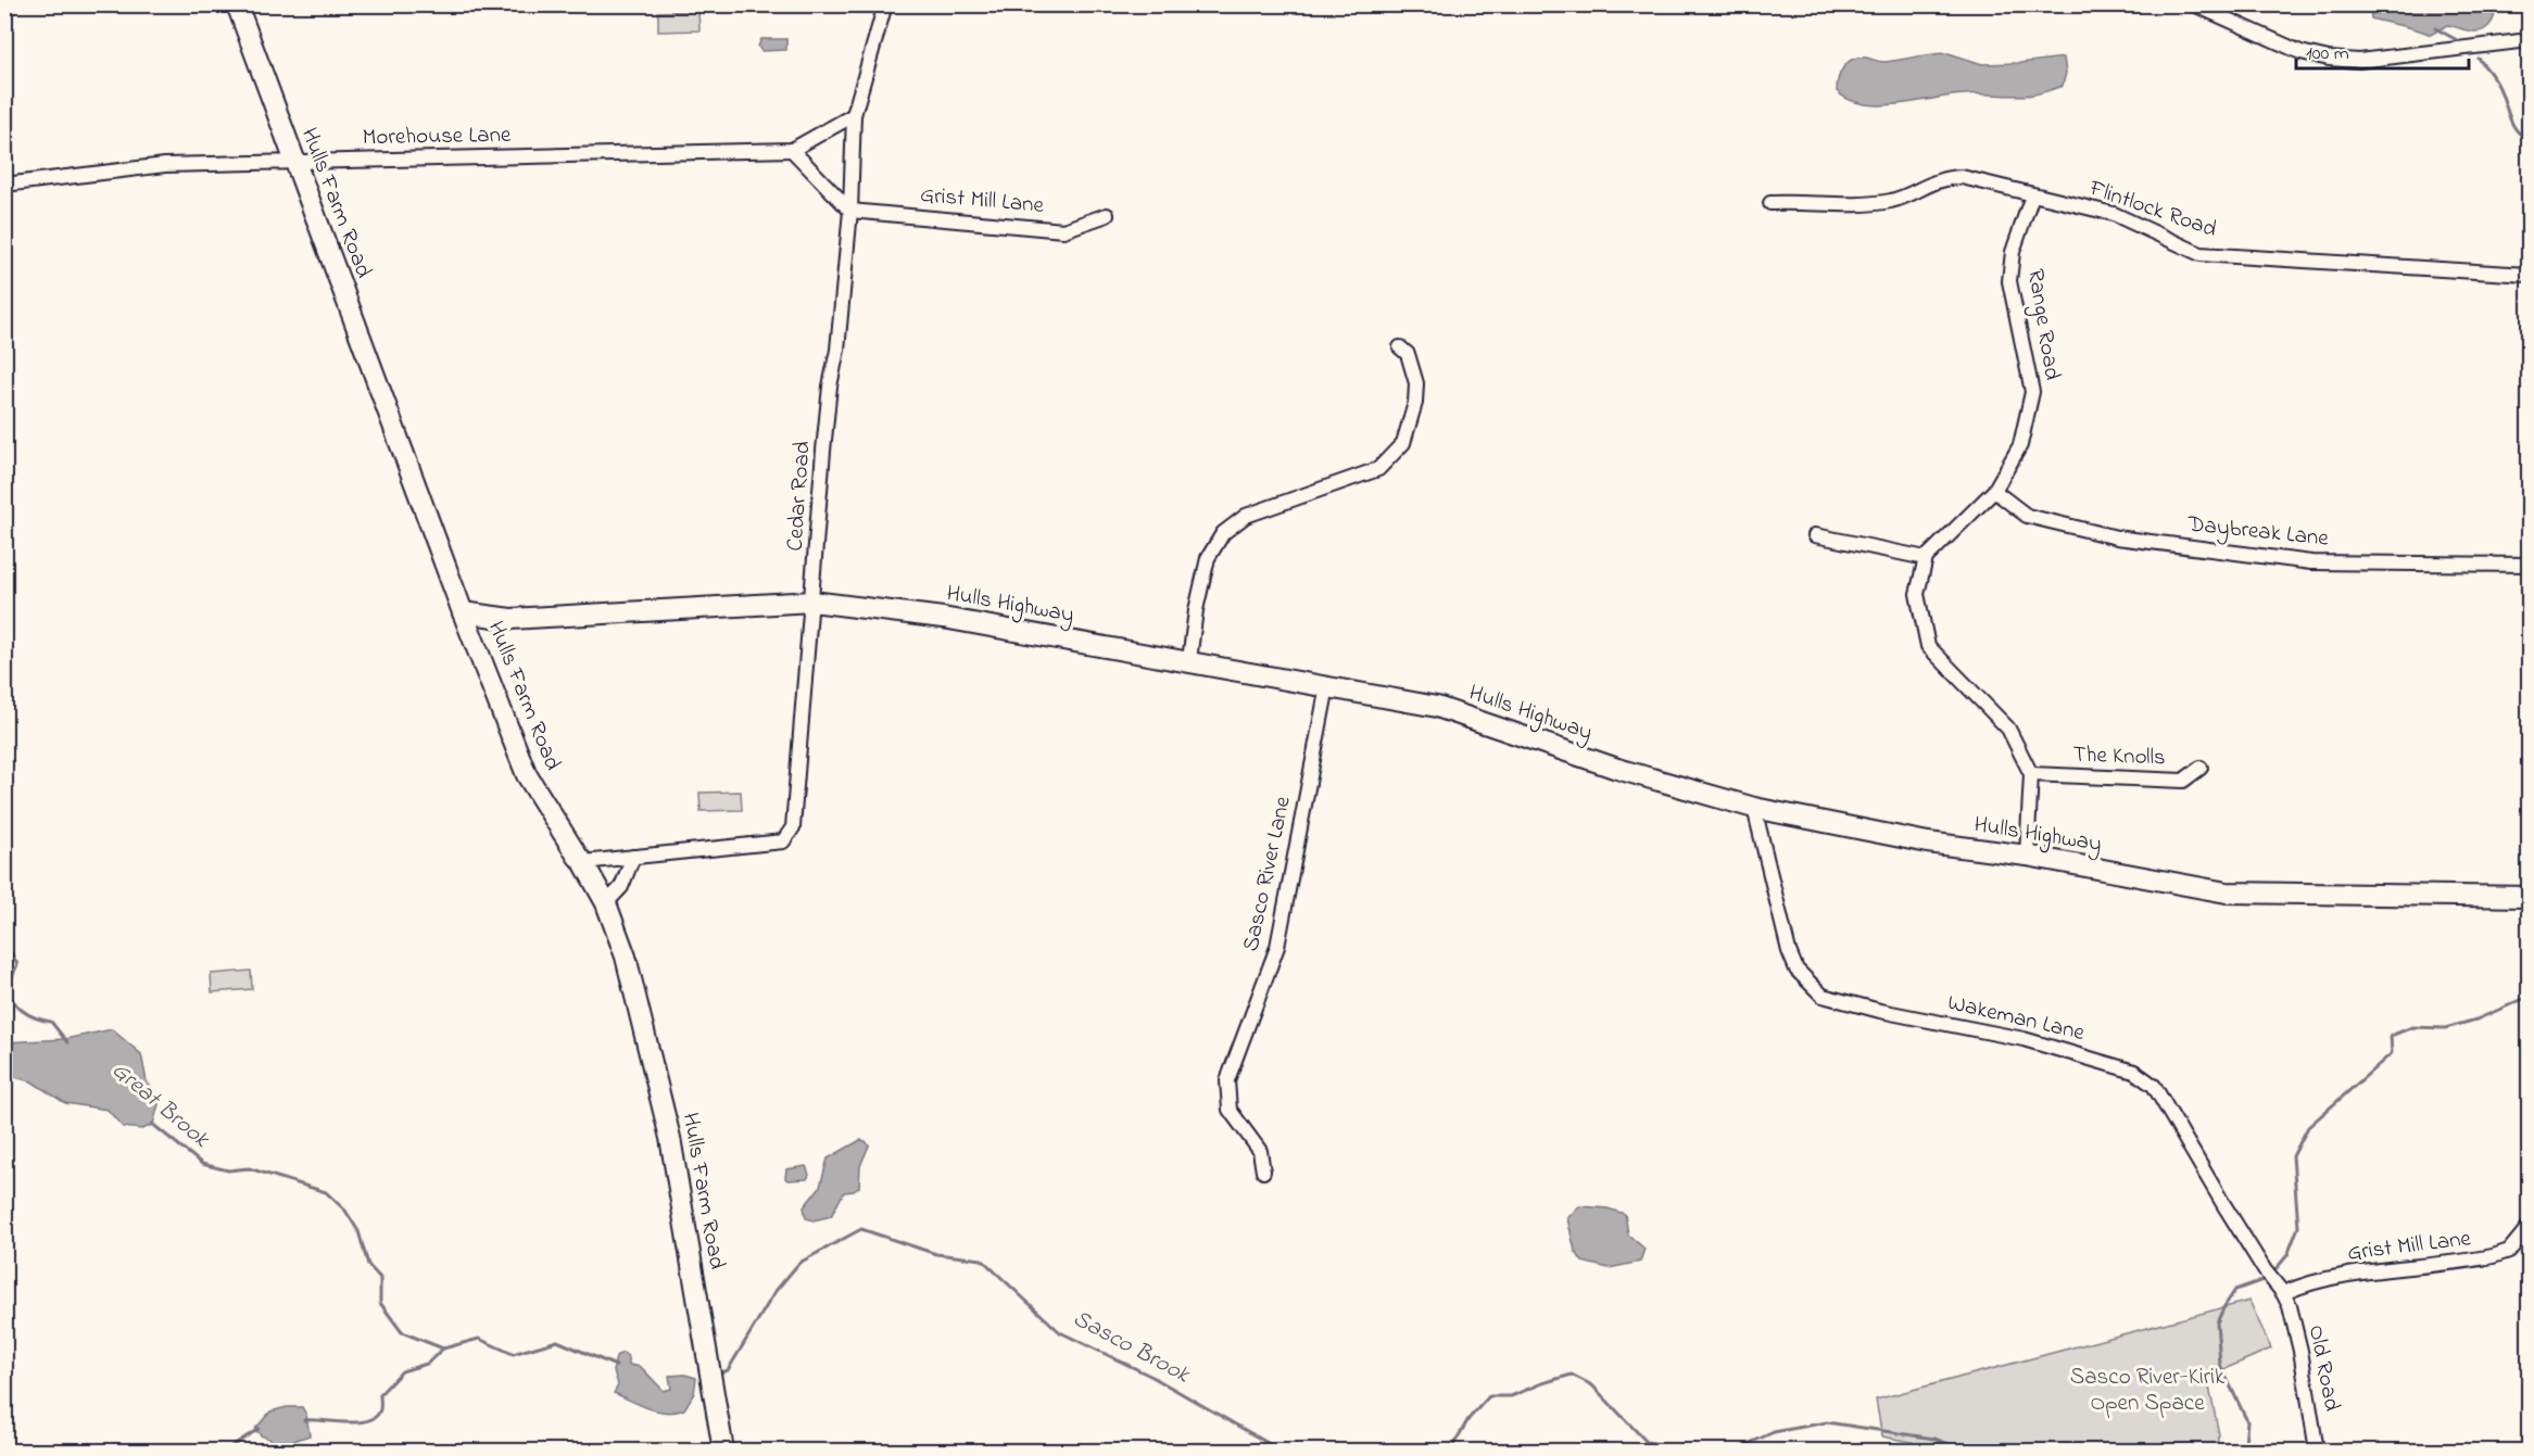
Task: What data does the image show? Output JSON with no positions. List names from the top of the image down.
{
  "streets": {
    "street": [
      "Morehouse Lane",
      "Grist Mill Lane",
      "Hulls Farm Road",
      "Flintlock Road",
      "Range Road",
      "Cedar Road",
      "Daybreak Lane",
      "Hulls Highway",
      "The Knolls",
      "Sasco River Lane",
      "Wakeman Lane",
      "Old Road"
    ]
  },
  "crossings": [
    ["Morehouse Lane", "Hulls Farm Road"],
    ["Morehouse Lane", "Cedar Road"],
    ["Grist Mill Lane", "Cedar Road"],
    ["Grist Mill Lane", "Wakeman Lane"],
    ["Grist Mill Lane", "Old Road"],
    ["Hulls Farm Road", "Cedar Road"],
    ["Hulls Farm Road", "Hulls Highway"],
    ["Flintlock Road", "Range Road"],
    ["Range Road", "Daybreak Lane"],
    ["Cedar Road", "Hulls Highway"],
    ["Hulls Highway", "Sasco River Lane"],
    ["Hulls Highway", "Wakeman Lane"],
    ["Wakeman Lane", "Old Road"]
  ],
  "water": ["Great Brook", "Sasco Brook"],
  "parks": ["Sasco River-Kirik Open Space"],
  "scale_bar": "100 m"
}
